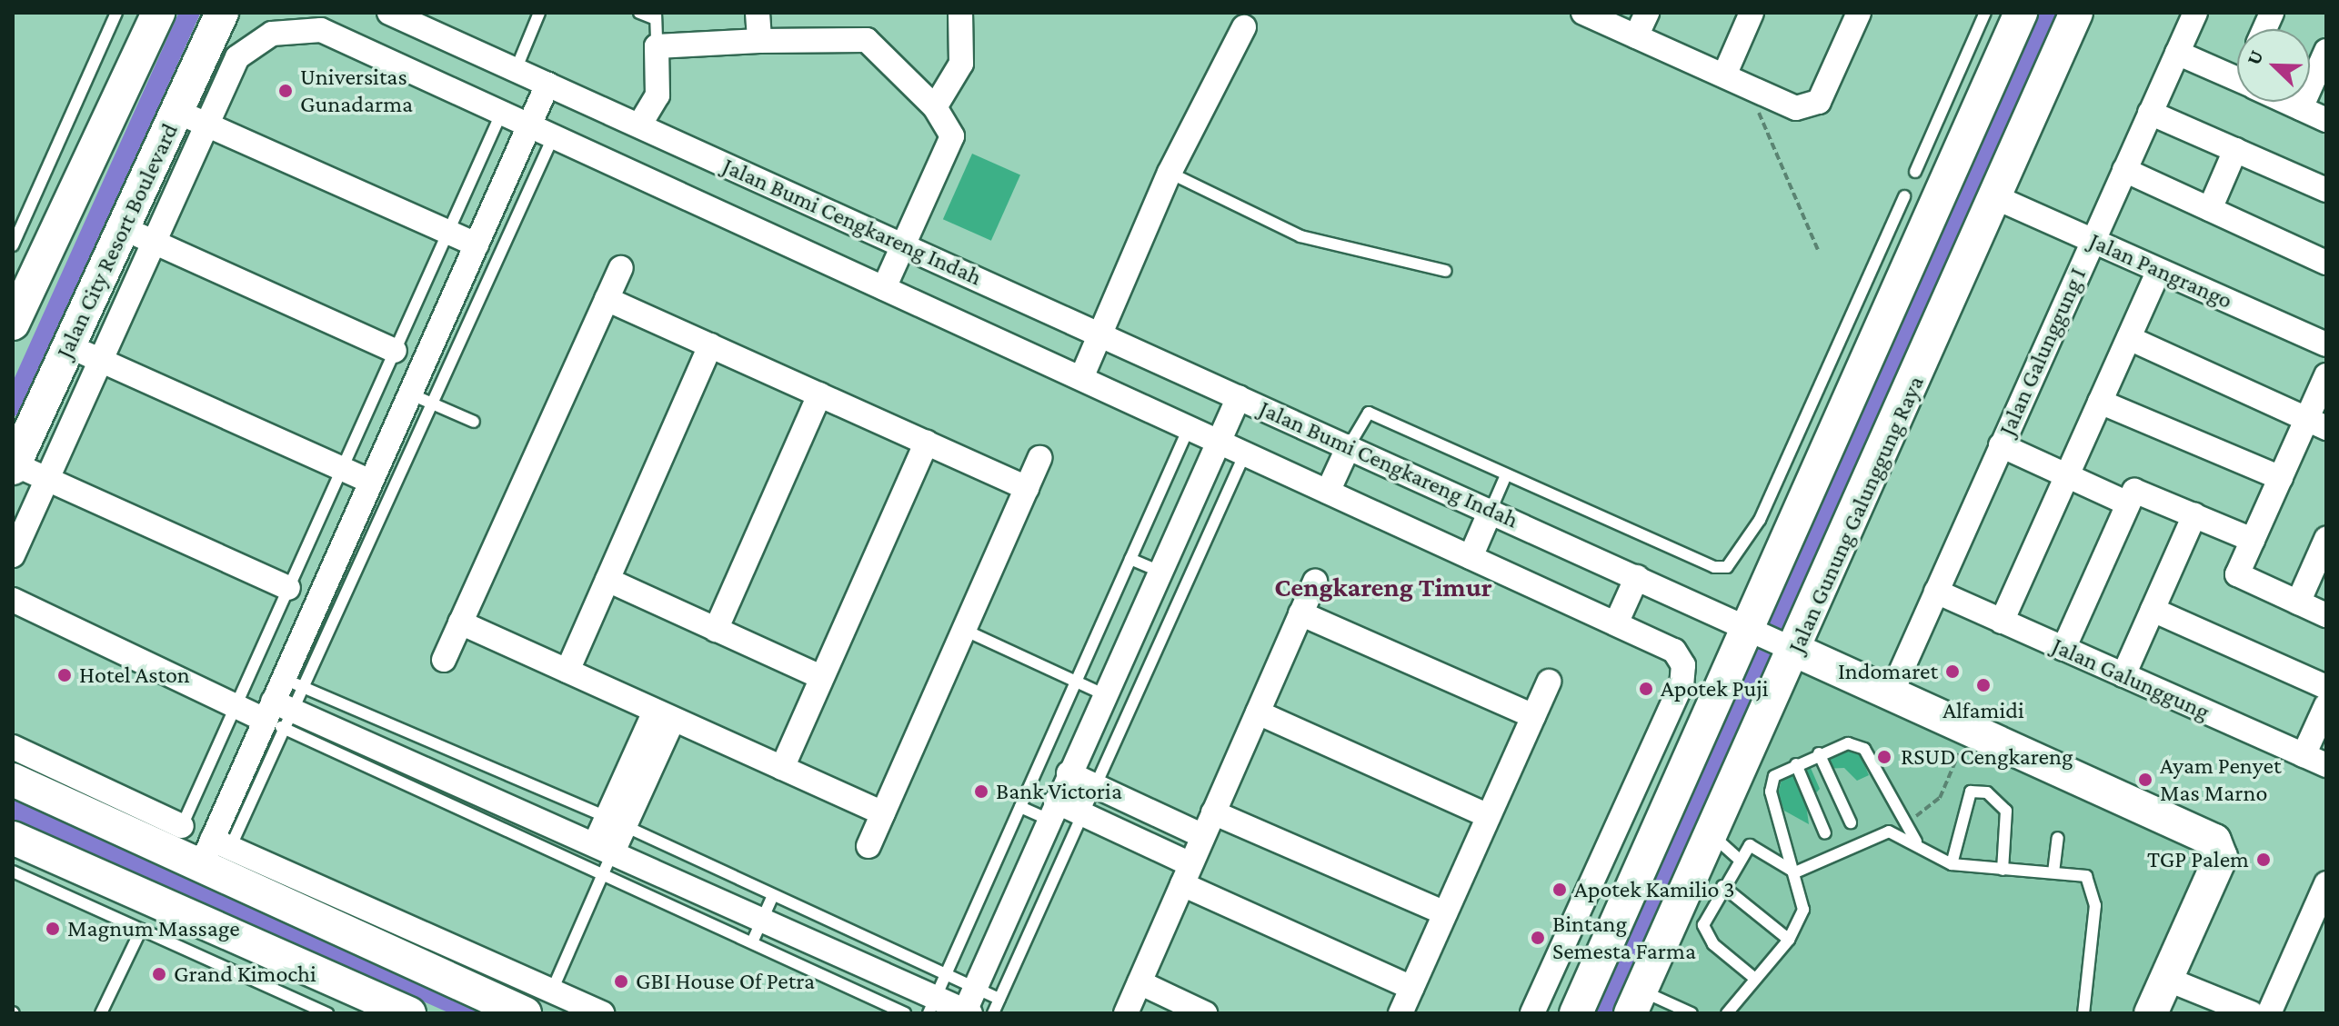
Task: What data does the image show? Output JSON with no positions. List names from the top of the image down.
{
  "streets": {
    "street": [
      "Jalan Bumi Cengkareng Indah",
      "Jalan City Resort Boulevard",
      "Jalan Pangrango",
      "Jalan Galunggung I",
      "Jalan Gunung Galunggung Raya",
      "Jalan Galunggung"
    ]
  },
  "crossings": [
    ["Jalan Bumi Cengkareng Indah", "Jalan Galunggung I"],
    ["Jalan Bumi Cengkareng Indah", "Jalan Gunung Galunggung Raya"],
    ["Jalan Pangrango", "Jalan Galunggung I"],
    ["Jalan Pangrango", "Jalan Gunung Galunggung Raya"],
    ["Jalan Galunggung I", "Jalan Galunggung"]
  ],
  "districts": ["Cengkareng Timur"],
  "places": [
    "Universitas Gunadarma",
    "Indomaret",
    "Hotel Aston",
    "Alfamidi",
    "Apotek Puji",
    "RSUD Cengkareng",
    "Ayam Penyet Mas Marno",
    "Bank Victoria",
    "TGP Palem",
    "Apotek Kamilio 3",
    "Magnum Massage",
    "Bintang Semesta Farma",
    "Grand Kimochi",
    "GBI House Of Petra"
  ],
  "north": "top left"
}
